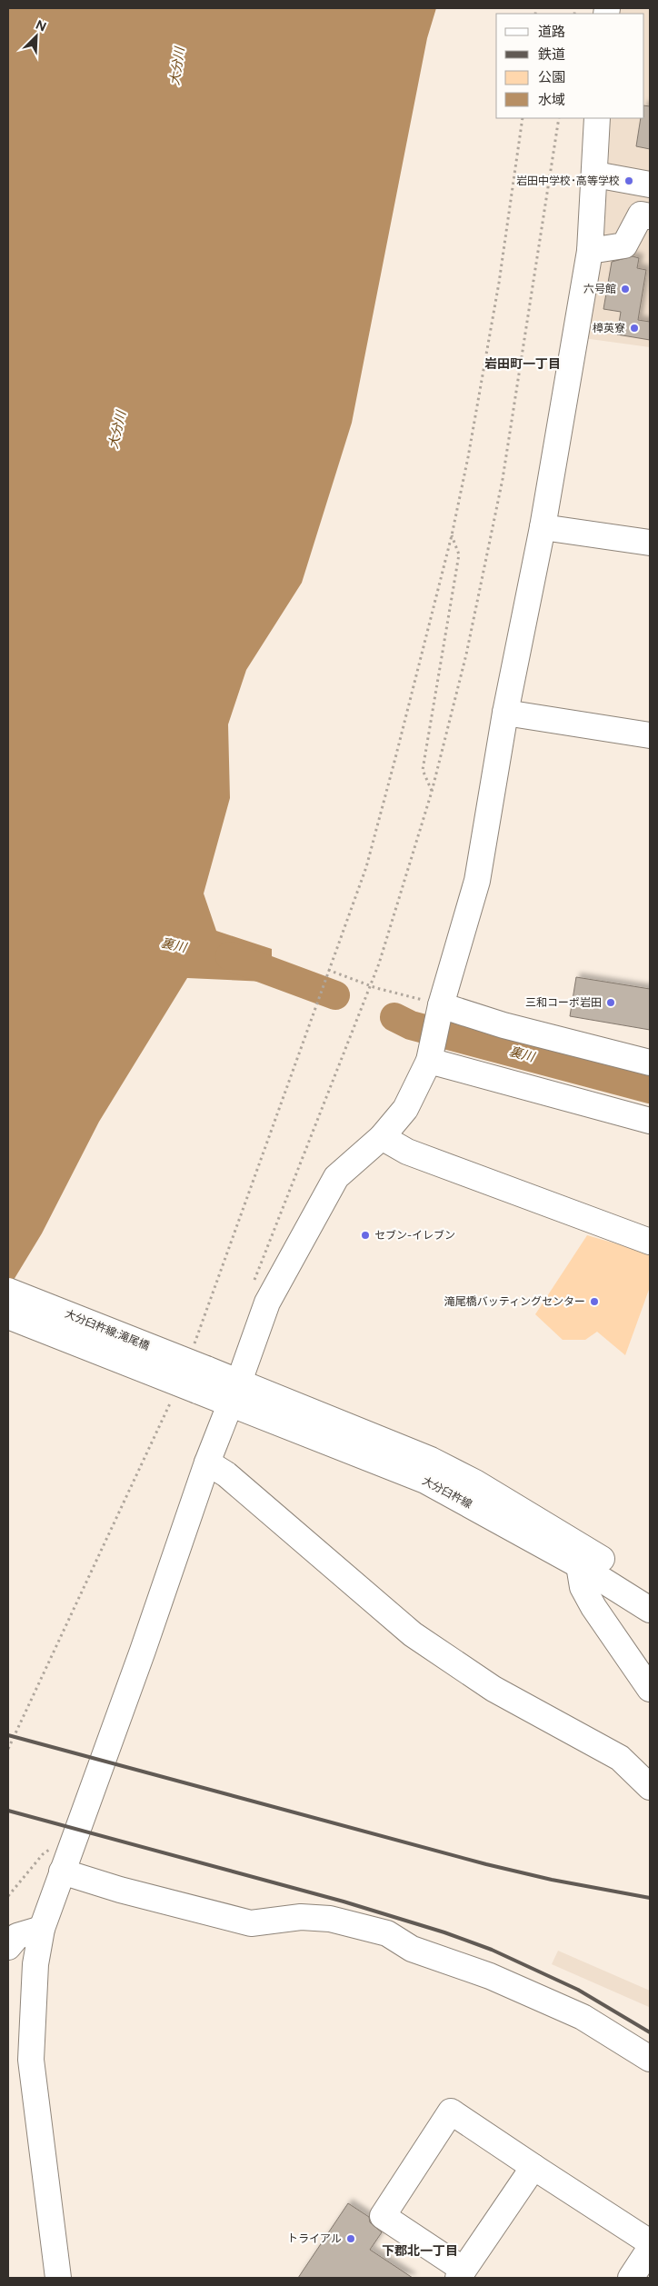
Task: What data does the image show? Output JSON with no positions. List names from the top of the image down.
{
  "streets": {
    "street": ["大分臼杵線;滝尾橋", "大分臼杵線"]
  },
  "districts": ["岩田町一丁目", "下郡北一丁目"],
  "water": ["大分川", "裏川"],
  "places": [
    "岩田中学校･高等学校",
    "六号館",
    "樟英寮",
    "三和コーポ岩田",
    "セブン-イレブン",
    "滝尾橋バッティングセンター",
    "トライアル"
  ],
  "legend": [
    "道路",
    "鉄道",
    "公園",
    "水域"
  ],
  "north": "top right"
}
